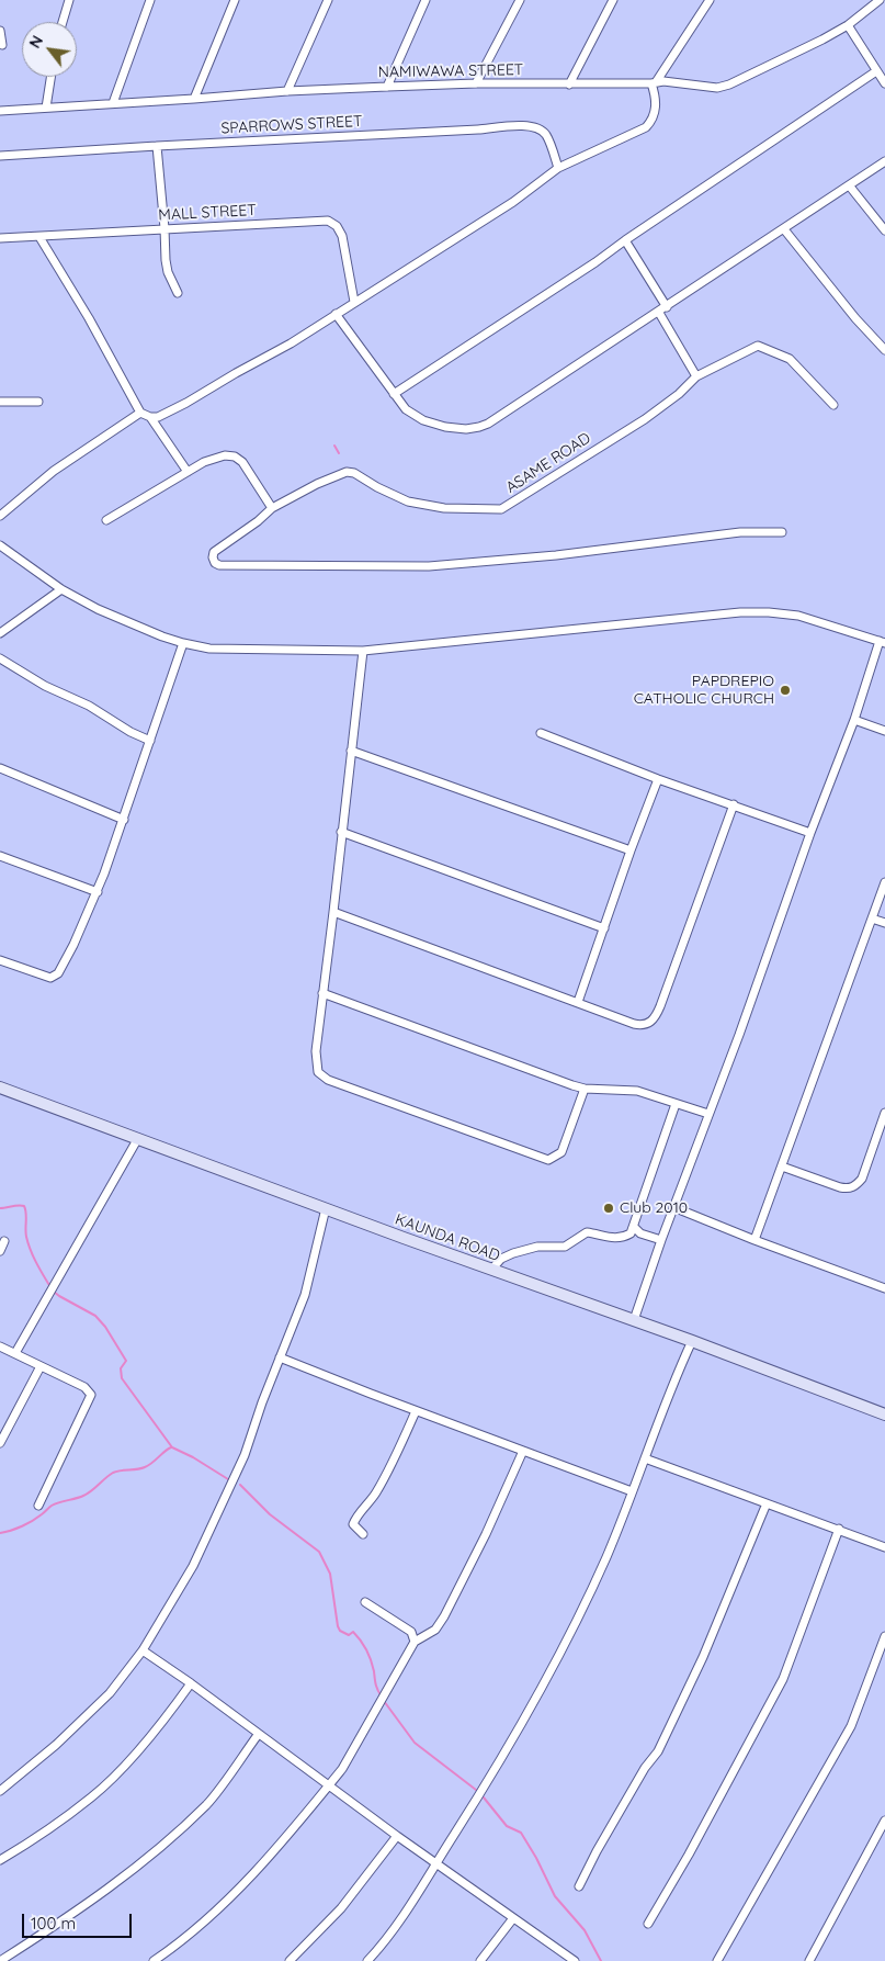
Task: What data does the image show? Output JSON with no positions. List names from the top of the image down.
{
  "streets": {
    "main road": ["KAUNDA ROAD"],
    "street": [
      "NAMIWAWA STREET",
      "SPARROWS STREET",
      "MALL STREET",
      "ASAME ROAD"
    ]
  },
  "places": ["PAPDREPIO CATHOLIC CHURCH", "Club 2010"],
  "scale_bar": "100 m",
  "north": "top left"
}
